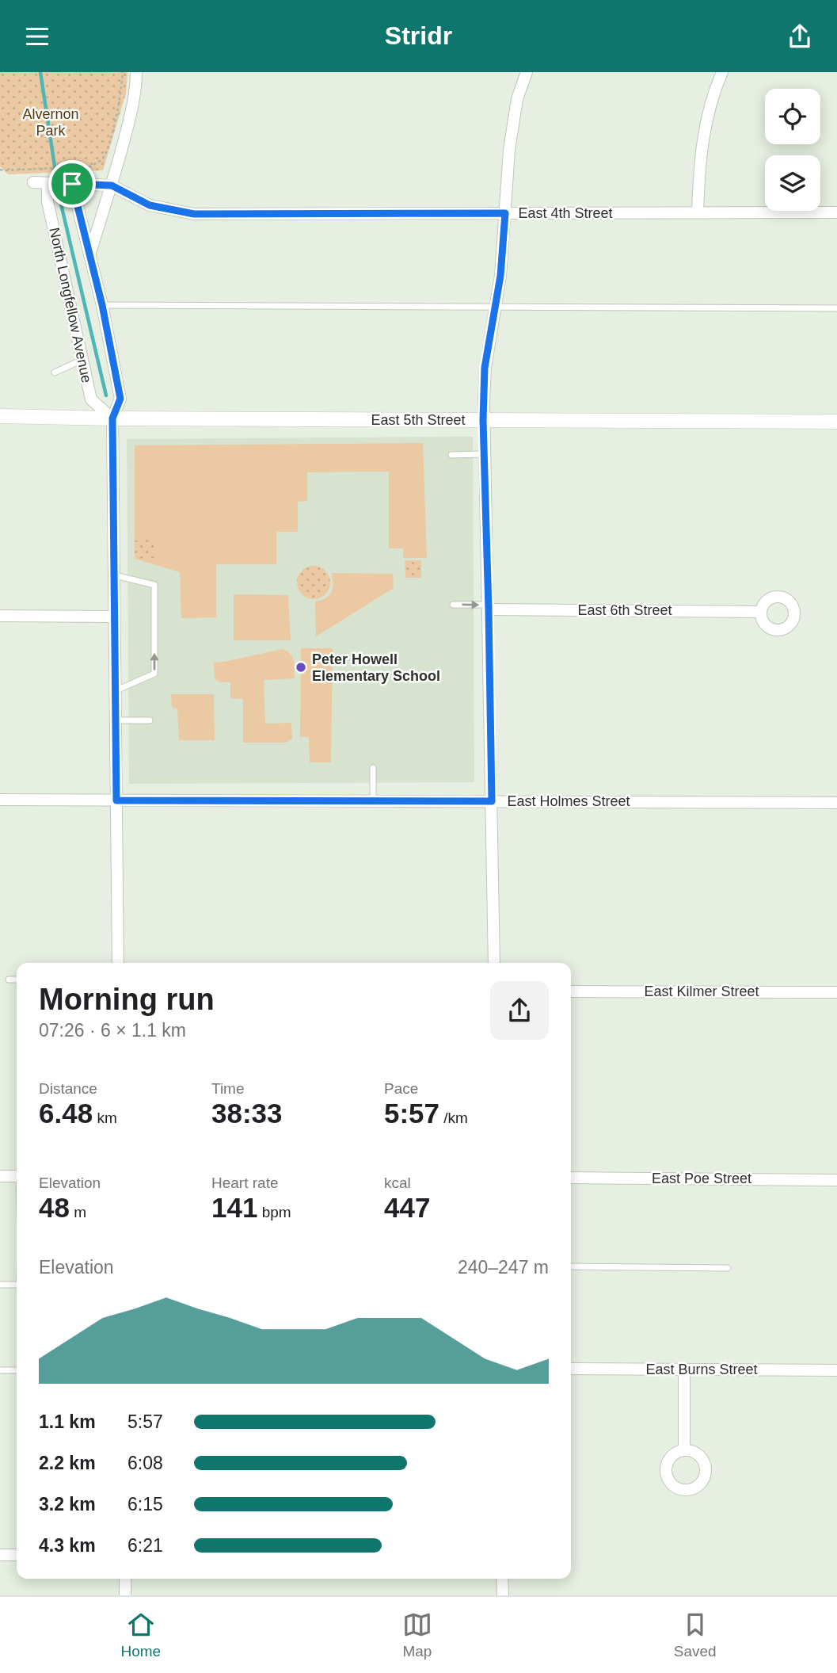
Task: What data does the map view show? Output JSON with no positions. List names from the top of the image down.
{
  "streets": {
    "street": [
      "East 4th Street",
      "North Longfellow Avenue",
      "East 5th Street",
      "East 6th Street",
      "East Holmes Street",
      "East Kilmer Street",
      "East Poe Street",
      "East Burns Street"
    ]
  },
  "crossings": [
    ["East 4th Street", "North Longfellow Avenue"],
    ["North Longfellow Avenue", "East 5th Street"],
    ["North Longfellow Avenue", "East Holmes Street"]
  ],
  "parks": ["Alvernon Park"],
  "places": ["Peter Howell Elementary School"],
  "page": {
    "header": "Stridr",
    "heading": ["Morning run", "07:26 · 6 × 1.1 km"],
    "stats": [
      ["Distance", "6.48 km"],
      ["Time", "38:33"],
      ["Pace", "5:57 /km"],
      ["Elevation", "48 m"],
      ["Heart rate", "141 bpm"],
      ["kcal", "447"]
    ],
    "chart": ["Elevation", "240–247 m"],
    "list": [
      {
        "name": "1.1 km",
        "note": "5:57"
      },
      {
        "name": "2.2 km",
        "note": "6:08"
      },
      {
        "name": "3.2 km",
        "note": "6:15"
      },
      {
        "name": "4.3 km",
        "note": "6:21"
      }
    ],
    "tabs": ["Home", "Map", "Saved"]
  }
}
